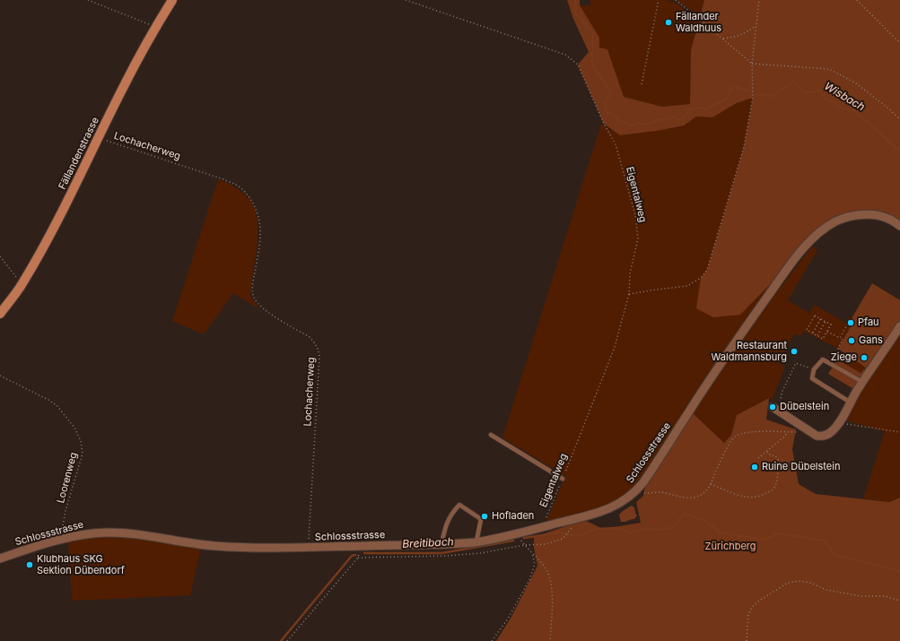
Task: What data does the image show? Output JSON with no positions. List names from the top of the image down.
{
  "streets": {
    "main road": ["Fällandenstrasse"],
    "street": ["Schlossstrasse"],
    "path": ["Lochacherweg", "Eigentalweg", "Loorenweg"]
  },
  "crossings": [
    ["Lochacherweg", "Fällandenstrasse"],
    ["Lochacherweg", "Schlossstrasse"],
    ["Eigentalweg", "Schlossstrasse"],
    ["Schlossstrasse", "Loorenweg"]
  ],
  "water": ["Wisbach", "Breitibach"],
  "parks": ["Zürichberg"],
  "places": [
    "Fällander Waldhuus",
    "Pfau",
    "Gans",
    "Restaurant Waldmannsburg",
    "Ziege",
    "Dübelstein",
    "Ruine Dübelstein",
    "Hofladen",
    "Klubhaus SKG Sektion Dübendorf"
  ]
}
